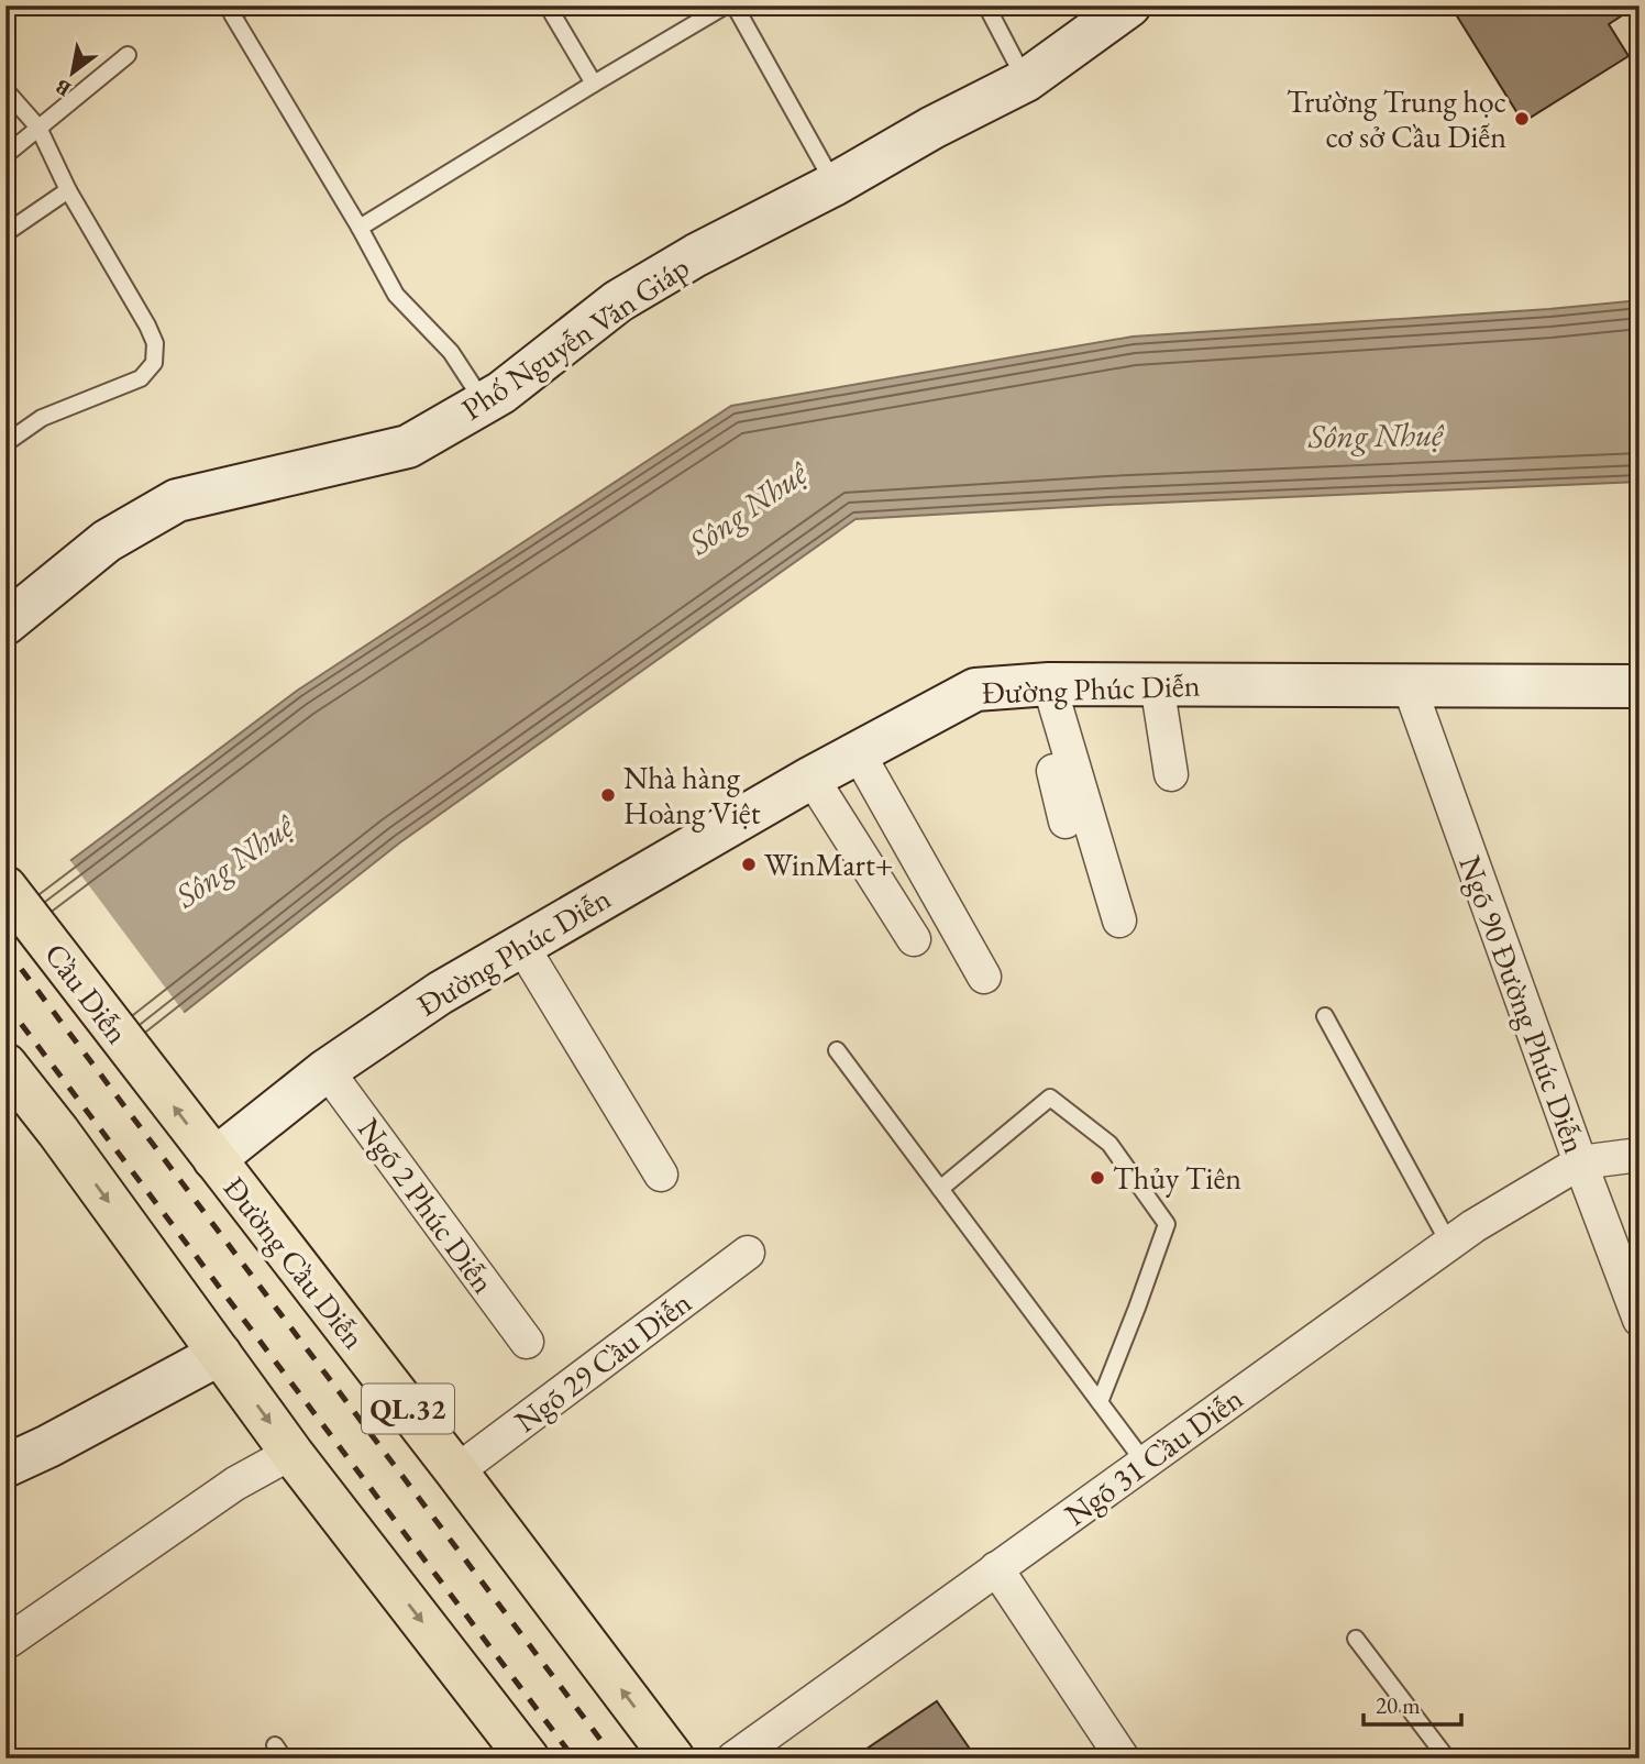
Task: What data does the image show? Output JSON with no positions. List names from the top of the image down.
{
  "streets": {
    "highway": ["Cầu Diễn", "Đường Cầu Diễn", "QL.32"],
    "street": [
      "Phố Nguyễn Văn Giáp",
      "Đường Phúc Diễn",
      "Ngõ 90 Đường Phúc Diễn",
      "Ngõ 2 Phúc Diễn",
      "Ngõ 29 Cầu Diễn",
      "Ngõ 31 Cầu Diễn"
    ]
  },
  "crossings": [
    ["Đường Phúc Diễn", "Ngõ 90 Đường Phúc Diễn"],
    ["Đường Phúc Diễn", "Ngõ 2 Phúc Diễn"],
    ["Đường Phúc Diễn", "Đường Cầu Diễn"],
    ["Cầu Diễn", "Đường Cầu Diễn"],
    ["Ngõ 90 Đường Phúc Diễn", "Ngõ 31 Cầu Diễn"],
    ["Đường Cầu Diễn", "Ngõ 29 Cầu Diễn"]
  ],
  "water": ["Sông Nhuệ"],
  "places": [
    "Trường Trung học cơ sở Cầu Diễn",
    "Nhà hàng Hoàng Việt",
    "WinMart+",
    "Thủy Tiên"
  ],
  "scale_bar": "20 m",
  "north": "bottom left"
}
